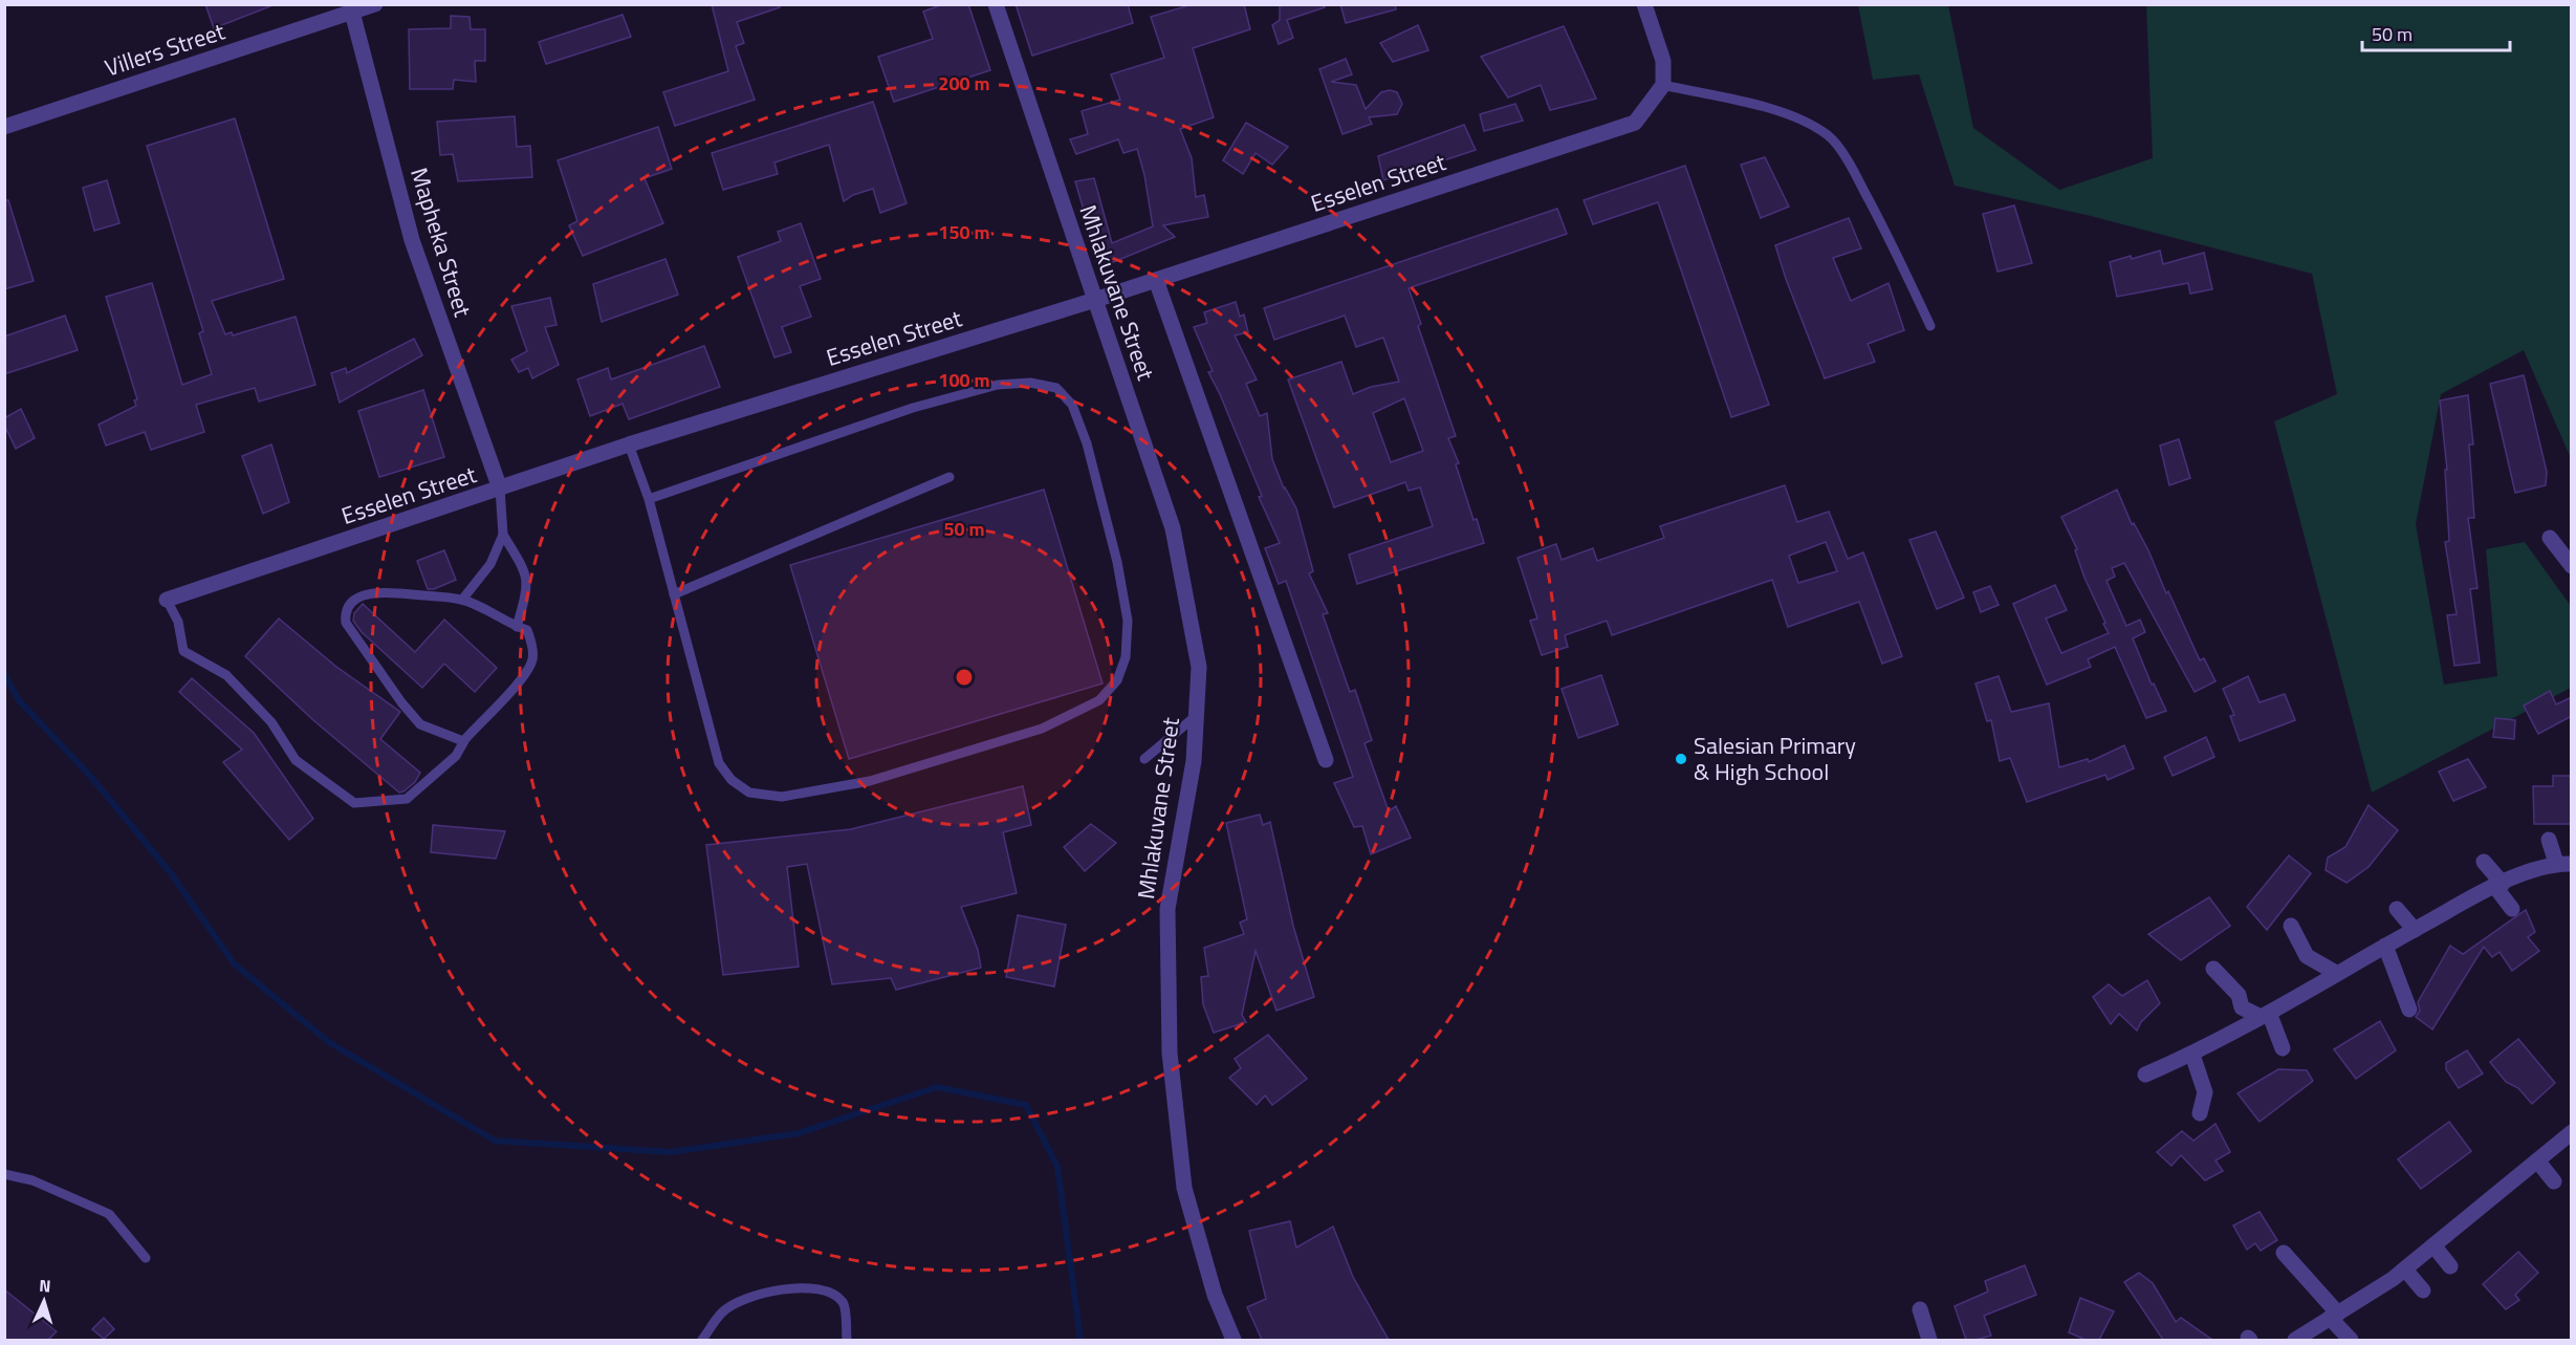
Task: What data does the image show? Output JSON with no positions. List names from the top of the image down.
{
  "streets": {
    "street": [
      "Villers Street",
      "Esselen Street",
      "Mapheka Street",
      "Mhlakuvane Street"
    ]
  },
  "crossings": [
    ["Villers Street", "Mapheka Street"],
    ["Esselen Street", "Mapheka Street"],
    ["Esselen Street", "Mhlakuvane Street"]
  ],
  "places": ["Salesian Primary & High School"],
  "scale_bar": "50 m",
  "north": "top",
  "rings": [
    "200 m",
    "150 m",
    "100 m",
    "50 m"
  ]
}
